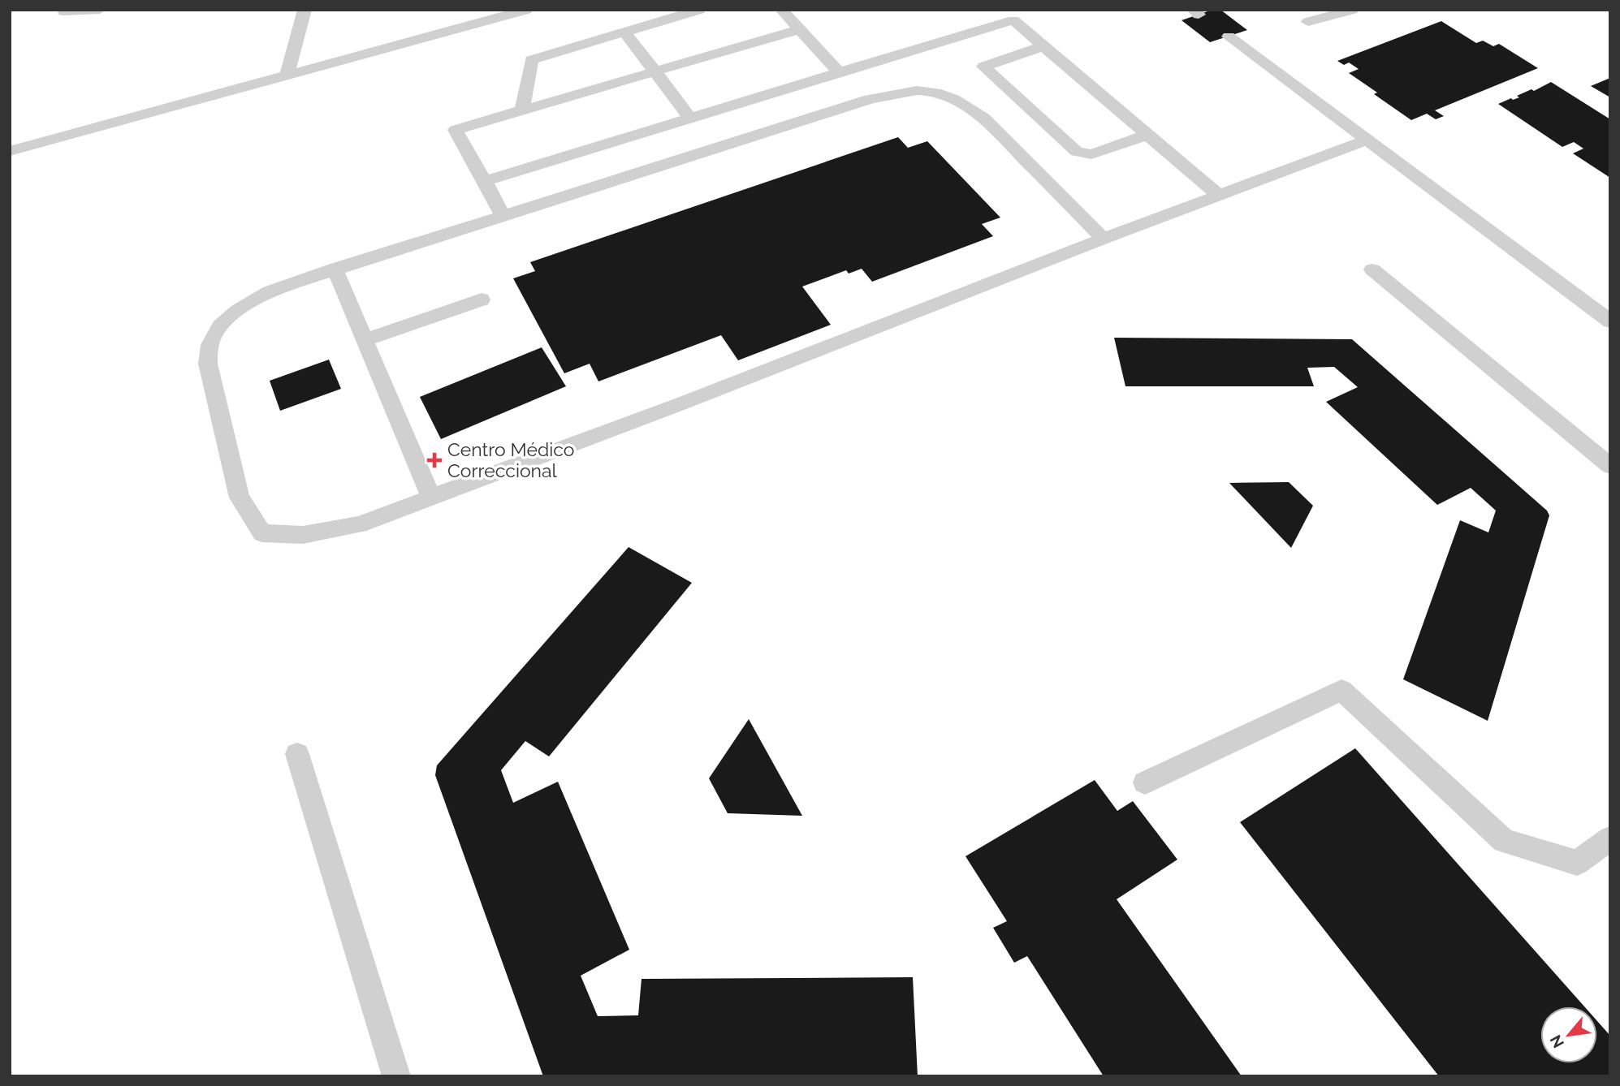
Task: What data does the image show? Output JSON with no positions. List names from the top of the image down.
{
  "places": {
    "health": ["Centro Médico Correccional"]
  },
  "north": "bottom left"
}
